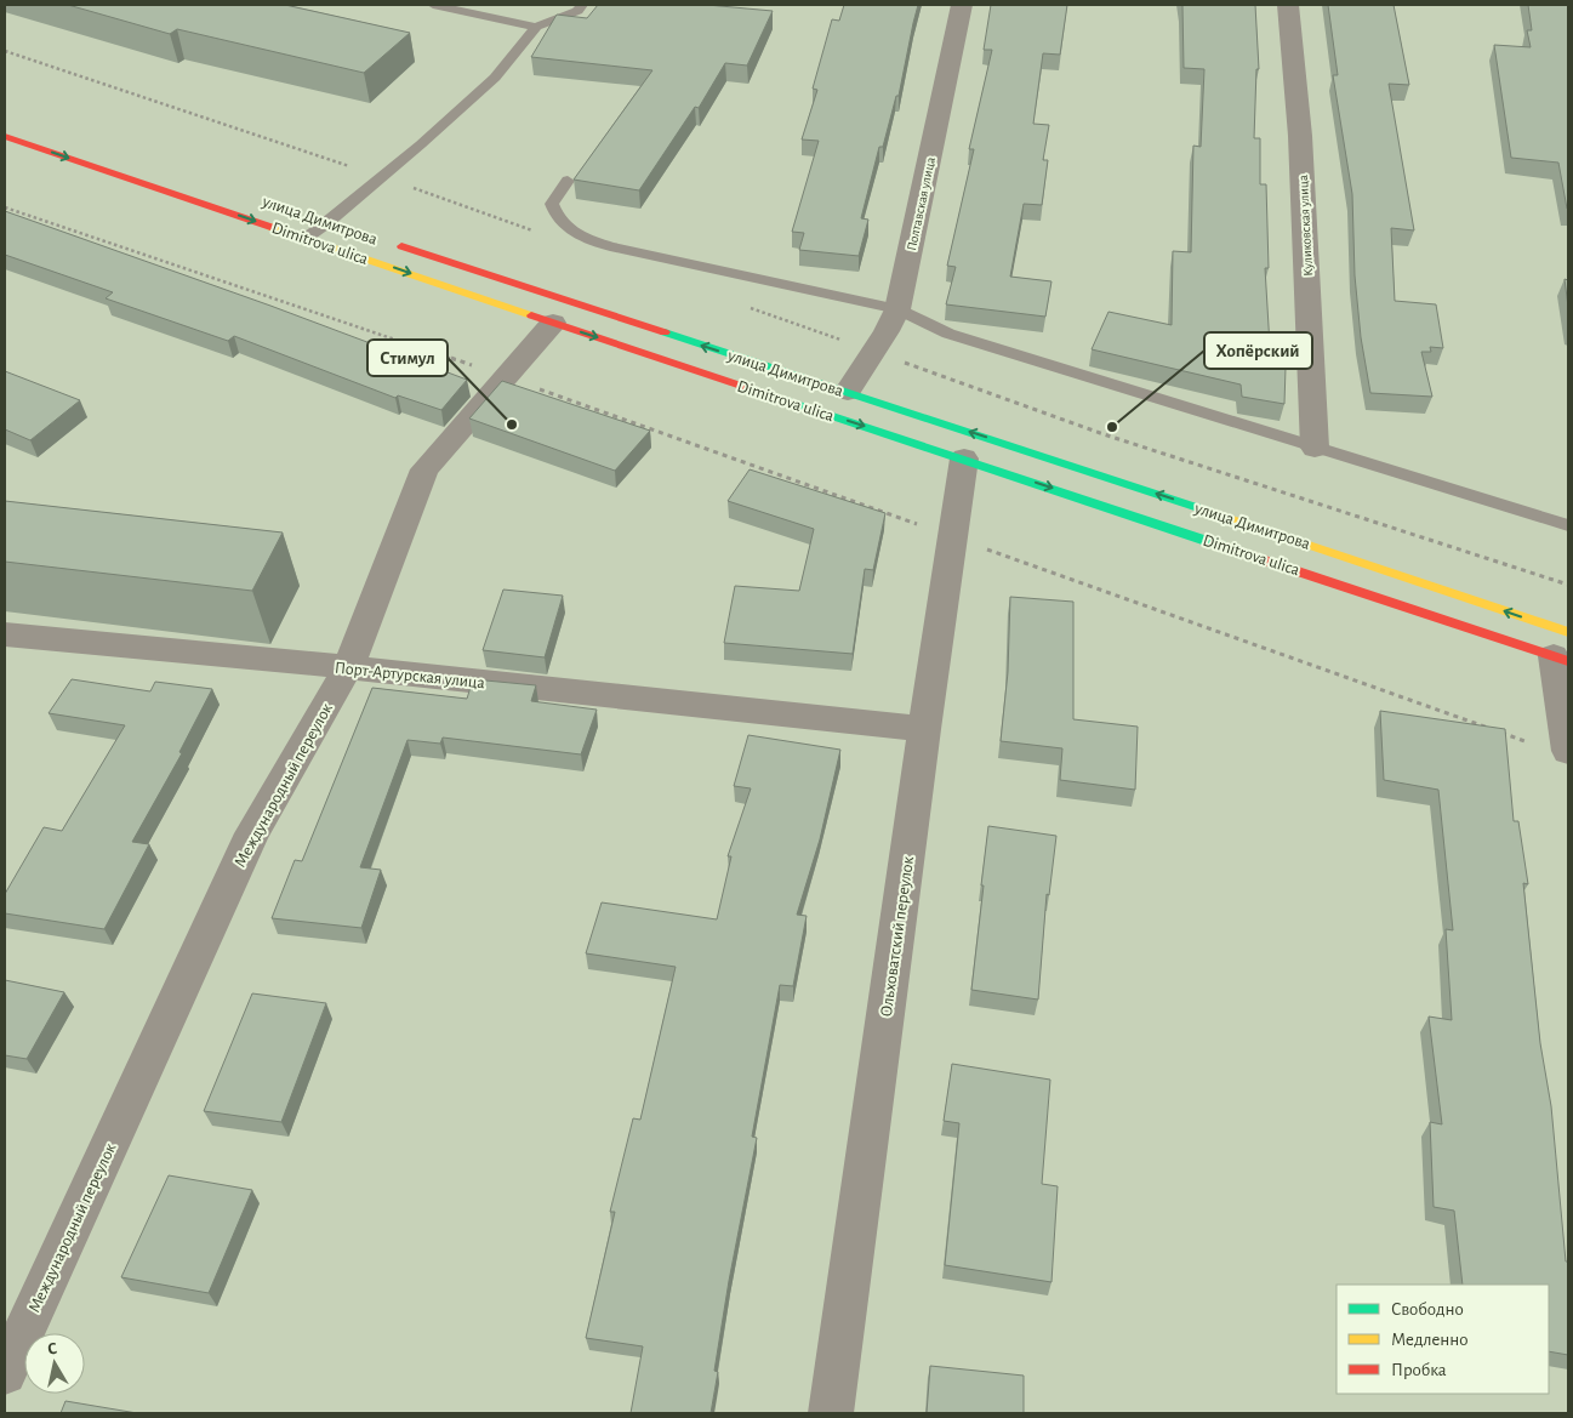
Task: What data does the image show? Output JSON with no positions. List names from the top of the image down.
{
  "streets": {
    "main road": ["улица Димитрова", "Dimitrova ulica"],
    "street": [
      "Полтавская улица",
      "Куликовская улица",
      "Порт-Артурская улица",
      "Международный переулок",
      "Ольховатский переулок"
    ]
  },
  "crossings": [
    ["Полтавская улица", "улица Димитрова"],
    ["улица Димитрова", "Dimitrova ulica"],
    ["Dimitrova ulica", "Международный переулок"],
    ["Dimitrova ulica", "Ольховатский переулок"],
    ["Порт-Артурская улица", "Международный переулок"],
    ["Порт-Артурская улица", "Ольховатский переулок"]
  ],
  "one_way": ["улица Димитрова", "Dimitrova ulica"],
  "places": ["Стимул", "Хопёрский"],
  "legend": ["Свободно", "Медленно", "Пробка"],
  "north": "top"
}
